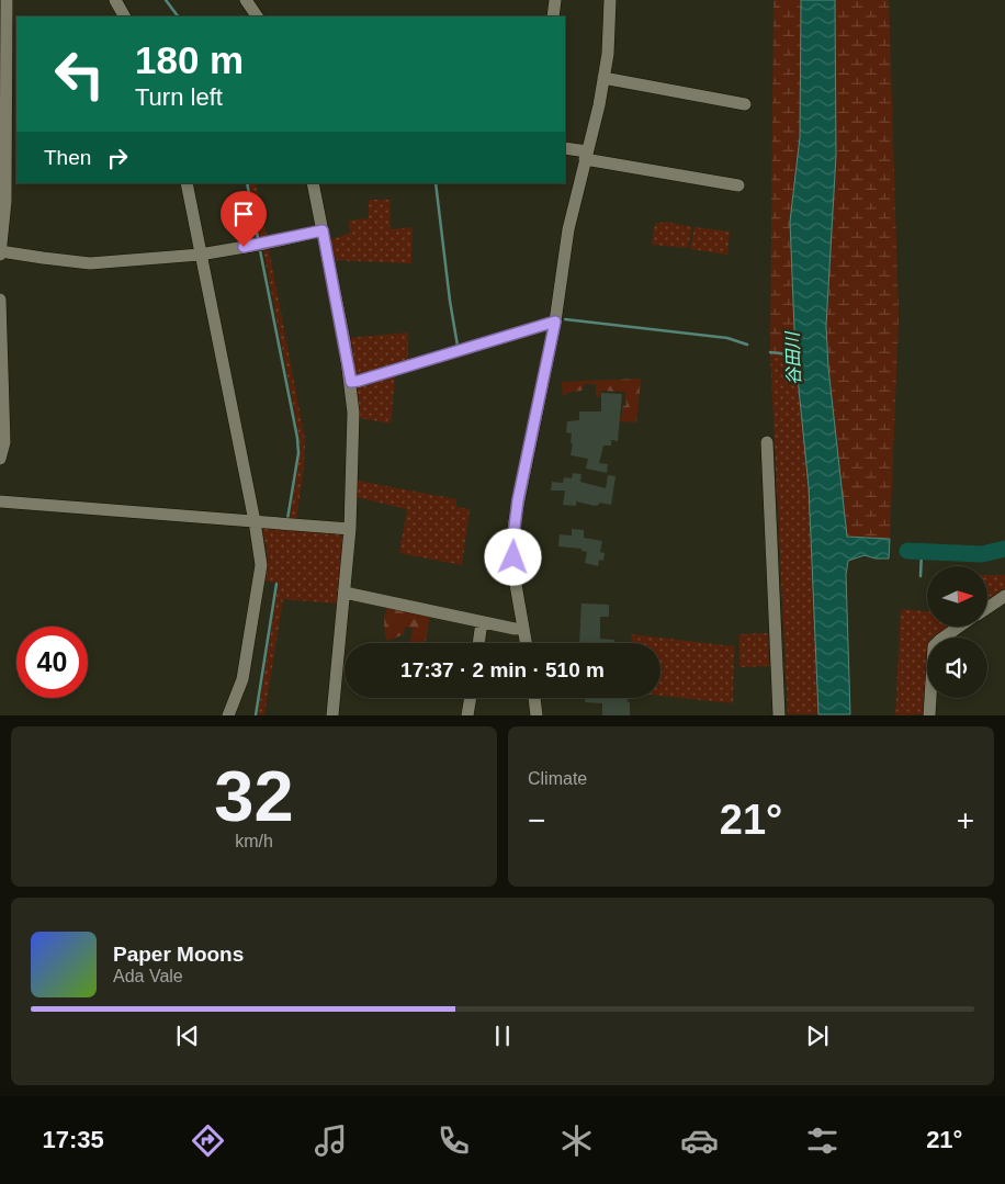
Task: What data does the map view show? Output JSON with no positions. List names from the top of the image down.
{
  "water": ["谷田川"],
  "north": "right",
  "page": {
    "turn": ["180 m", "Turn left"],
    "then": "Then",
    "limit": "40",
    "trip": "17:37 · 2 min · 510 m",
    "tile": [
      ["32", "km/h"],
      "Climate"
    ],
    "heat": ["−", "21°", "+"],
    "song": ["Paper Moons", "Ada Vale"],
    "tabs": ["17:35", "21°"]
  }
}
